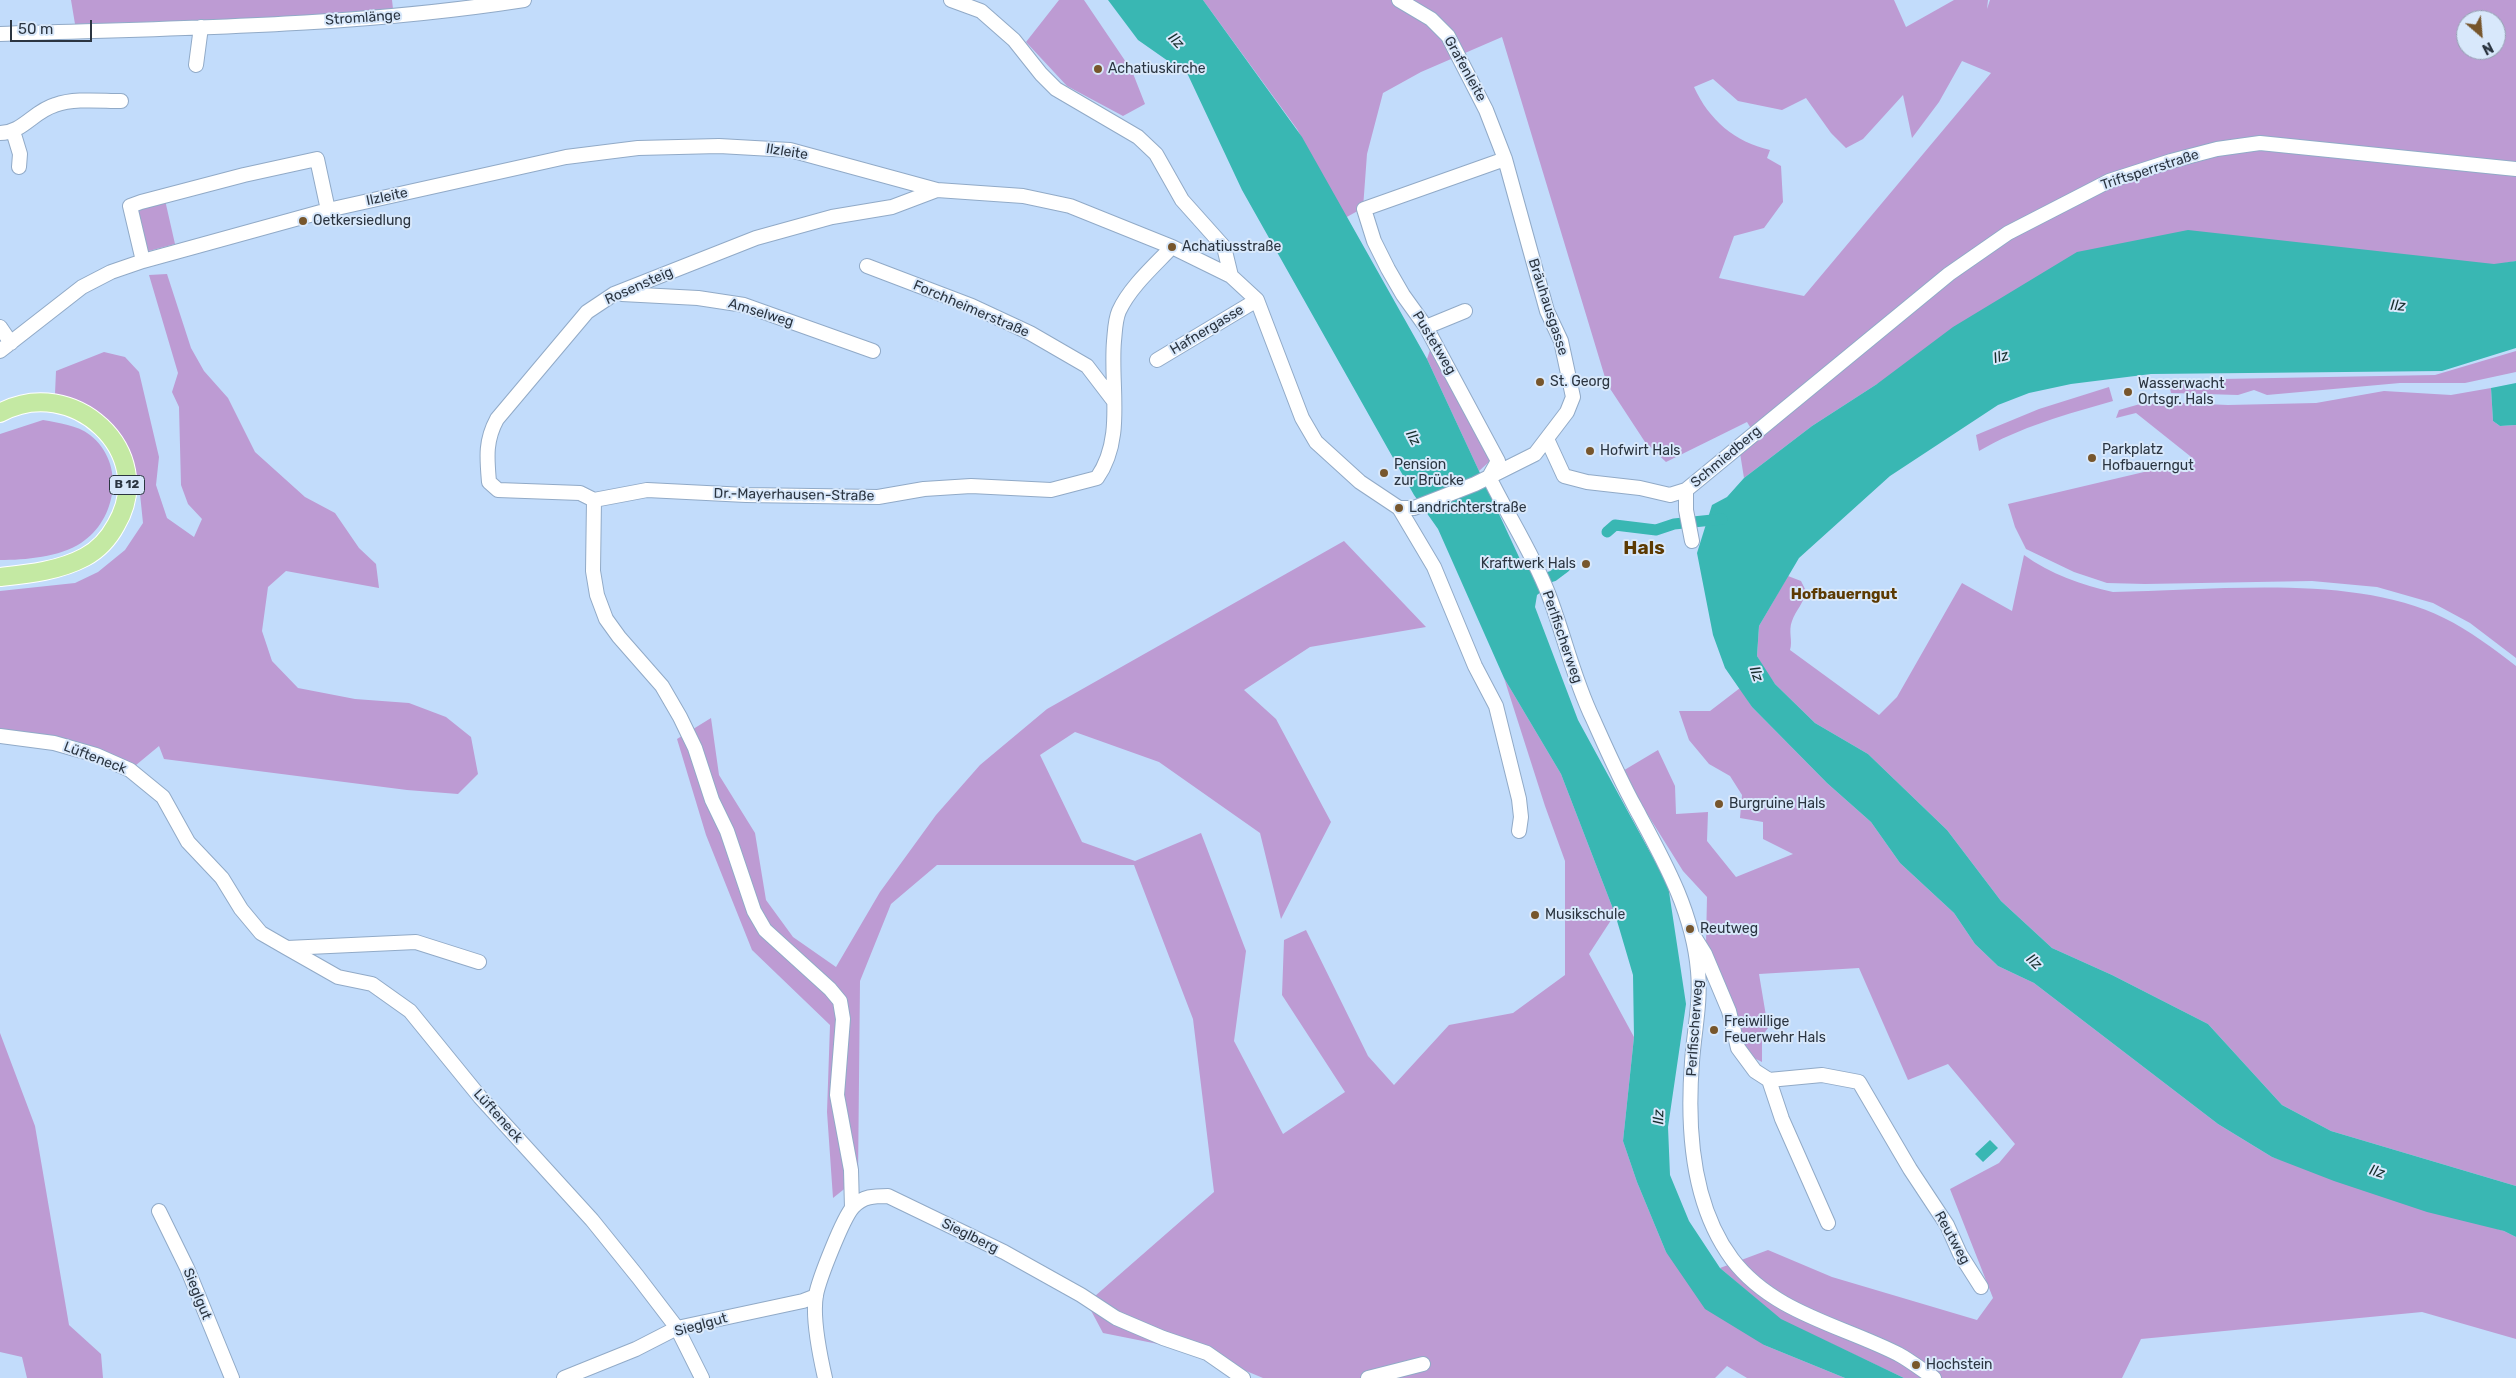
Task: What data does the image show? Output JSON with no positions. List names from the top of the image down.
{
  "streets": {
    "main road": ["B 12"],
    "street": [
      "Stromlänge",
      "Grafenleite",
      "Ilzleite",
      "Triftsperrstraße",
      "Rosensteig",
      "Bräuhausgasse",
      "Forchheimerstraße",
      "Amselweg",
      "Hafnergasse",
      "Pustetweg",
      "Schmiedberg",
      "Dr.-Mayerhausen-Straße",
      "Perlfischerweg",
      "Lüfteneck",
      "Sieglberg",
      "Reutweg",
      "Sieglgut"
    ]
  },
  "crossings": [
    ["Grafenleite", "Bräuhausgasse"],
    ["Grafenleite", "Pustetweg"],
    ["Ilzleite", "Rosensteig"],
    ["Ilzleite", "Dr.-Mayerhausen-Straße"],
    ["Triftsperrstraße", "Schmiedberg"],
    ["Rosensteig", "Amselweg"],
    ["Rosensteig", "Dr.-Mayerhausen-Straße"],
    ["Bräuhausgasse", "Pustetweg"],
    ["Bräuhausgasse", "Schmiedberg"],
    ["Bräuhausgasse", "Perlfischerweg"],
    ["Forchheimerstraße", "Dr.-Mayerhausen-Straße"],
    ["Pustetweg", "Perlfischerweg"],
    ["Lüfteneck", "Sieglgut"]
  ],
  "districts": ["Hals", "Hofbauerngut"],
  "water": ["Ilz"],
  "places": [
    "Achatiuskirche",
    "Oetkersiedlung",
    "Achatiusstraße",
    "St. Georg",
    "Wasserwacht Ortsgr. Hals",
    "Hofwirt Hals",
    "Parkplatz Hofbauerngut",
    "Pension zur Brücke",
    "Landrichterstraße",
    "Kraftwerk Hals",
    "Burgruine Hals",
    "Musikschule",
    "Reutweg",
    "Freiwillige Feuerwehr Hals",
    "Hochstein"
  ],
  "scale_bar": "50 m",
  "north": "bottom right"
}
